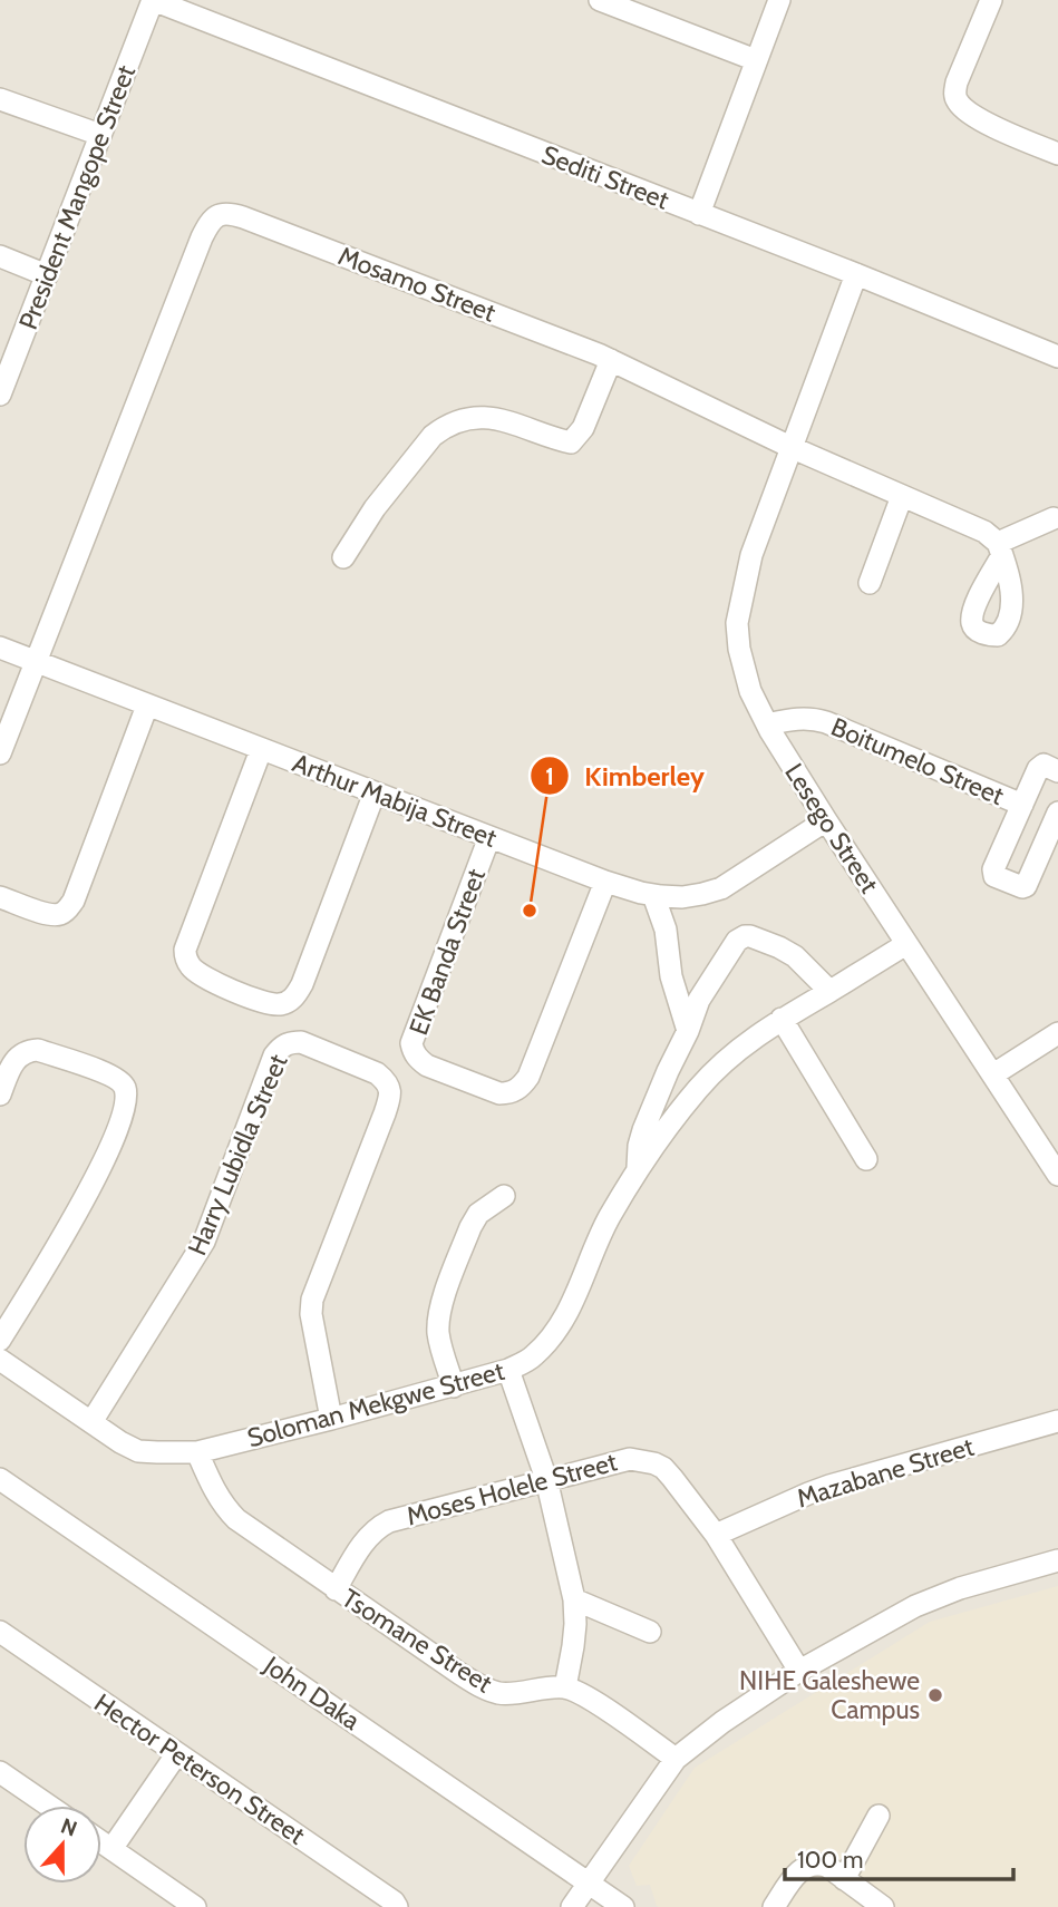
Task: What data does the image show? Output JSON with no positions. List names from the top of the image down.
{
  "streets": {
    "street": [
      "Sediti Street",
      "President Mangope Street",
      "Mosamo Street",
      "Boitumelo Street",
      "Arthur Mabija Street",
      "Lesego Street",
      "EK Banda Street",
      "Harry Lubidla Street",
      "Soloman Mekgwe Street",
      "Mazabane Street",
      "Moses Holele Street",
      "Tsomane Street",
      "John Daka",
      "Hector Peterson Street"
    ]
  },
  "crossings": [
    ["Sediti Street", "President Mangope Street"],
    ["Sediti Street", "Lesego Street"],
    ["Mosamo Street", "Arthur Mabija Street"],
    ["Mosamo Street", "Lesego Street"],
    ["Boitumelo Street", "Lesego Street"],
    ["Arthur Mabija Street", "Lesego Street"],
    ["Arthur Mabija Street", "EK Banda Street"],
    ["Lesego Street", "Soloman Mekgwe Street"],
    ["Harry Lubidla Street", "Soloman Mekgwe Street"],
    ["Soloman Mekgwe Street", "Tsomane Street"],
    ["Mazabane Street", "Moses Holele Street"],
    ["Moses Holele Street", "Tsomane Street"]
  ],
  "places": ["Kimberley", "NIHE Galeshewe Campus"],
  "scale_bar": "100 m",
  "north": "top"
}
